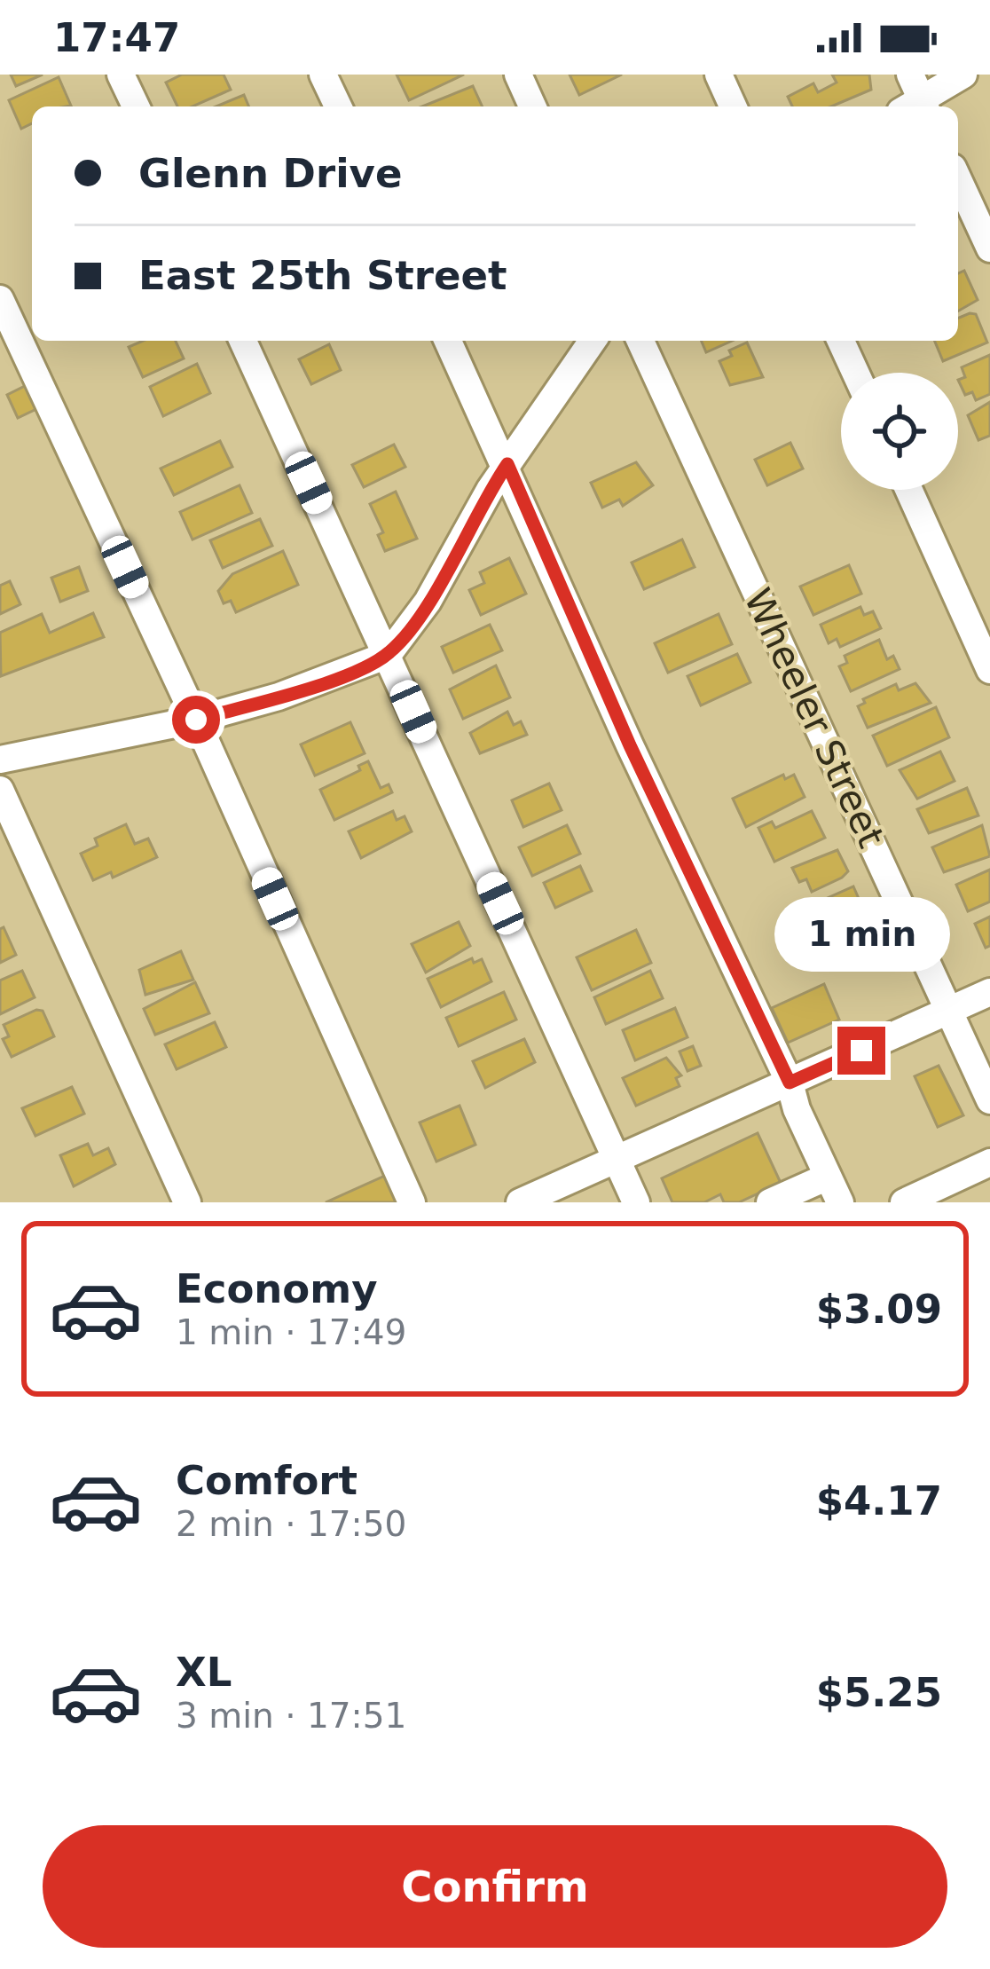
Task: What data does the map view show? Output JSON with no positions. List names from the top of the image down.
{
  "streets": {
    "street": ["Wheeler Street"]
  },
  "page": {
    "status": "17:47",
    "banner": ["Glenn Drive", "East 25th Street"],
    "bubble": "1 min",
    "list": [
      {
        "name": "Economy",
        "note": "1 min · 17:49",
        "value": "$3.09"
      },
      {
        "name": "Comfort",
        "note": "2 min · 17:50",
        "value": "$4.17"
      },
      {
        "name": "XL",
        "note": "3 min · 17:51",
        "value": "$5.25"
      }
    ],
    "buttons": "Confirm"
  }
}
